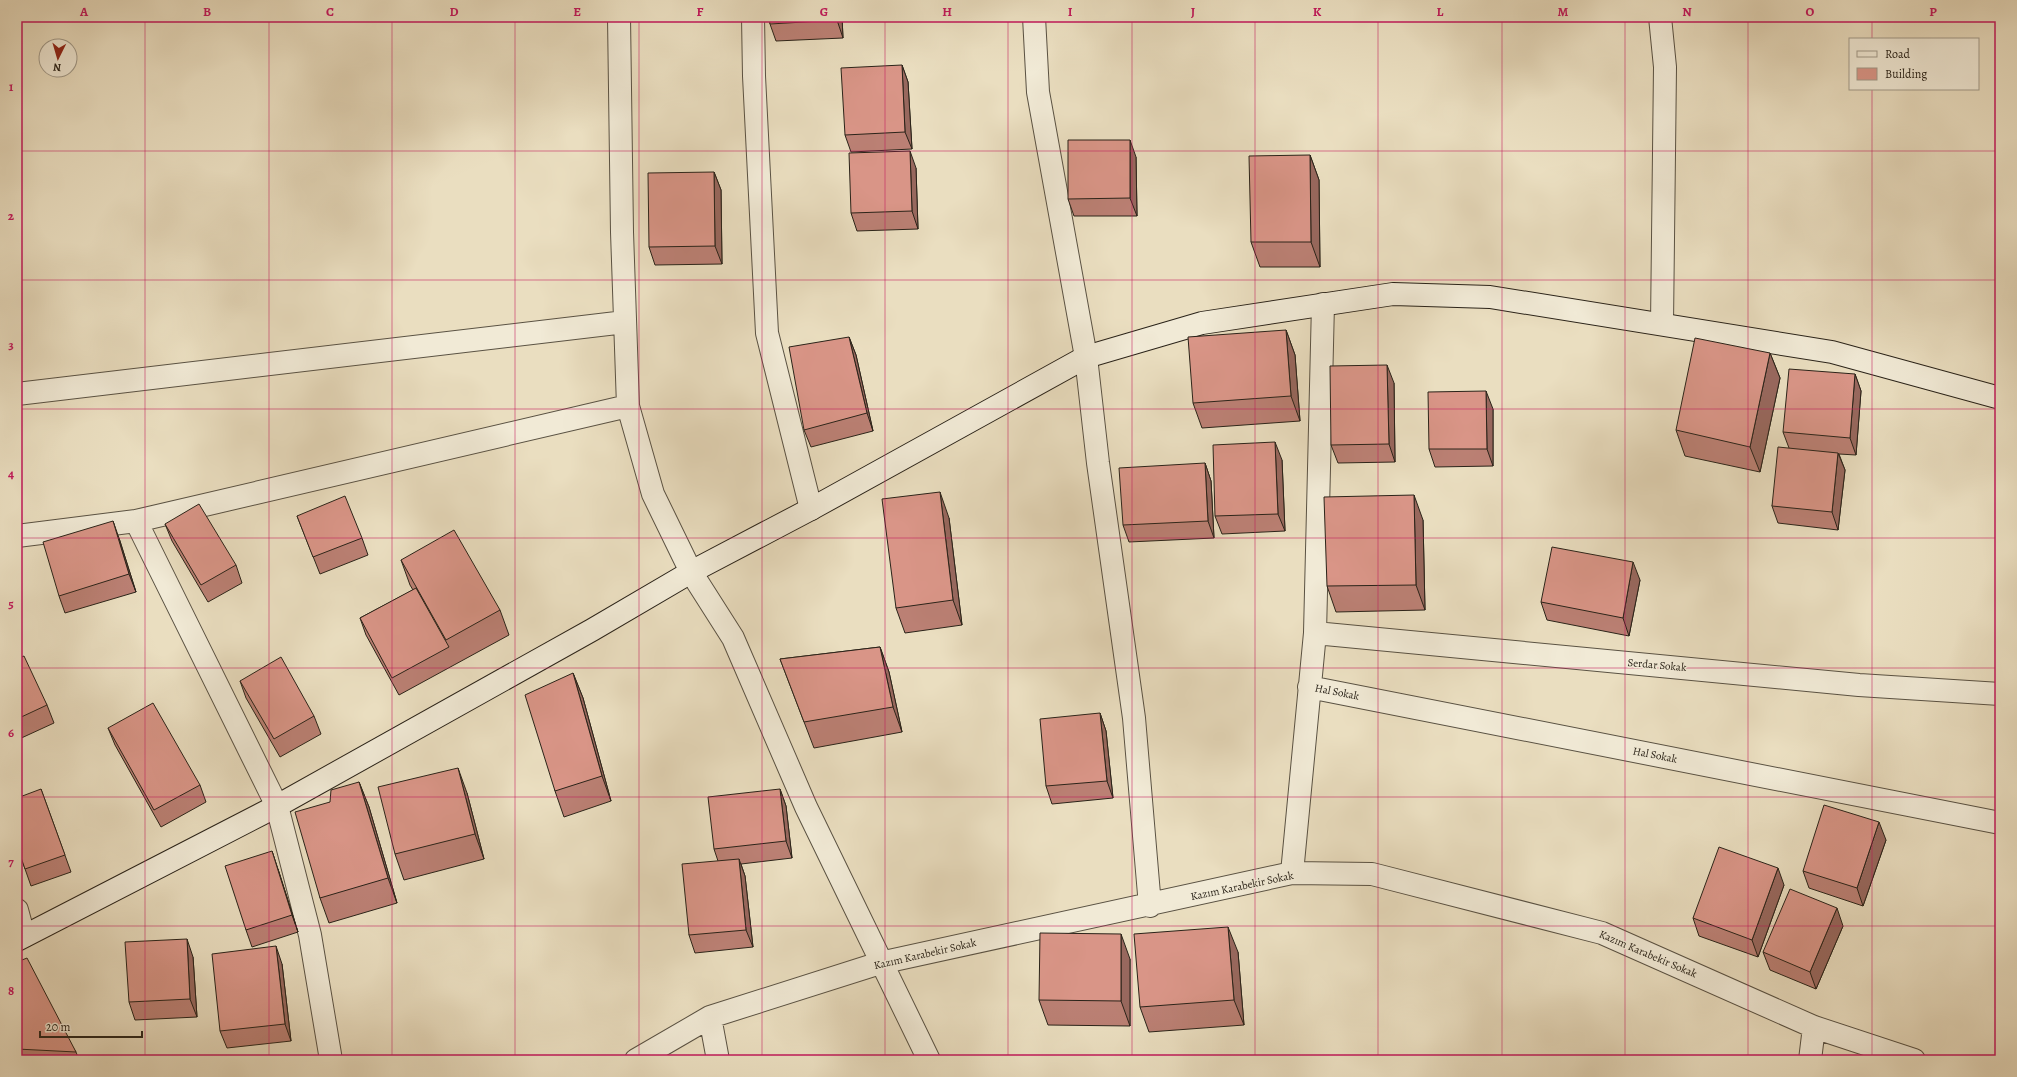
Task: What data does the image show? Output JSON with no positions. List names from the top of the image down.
{
  "streets": {
    "street": ["Serdar Sokak", "Hal Sokak", "Kazım Karabekir Sokak"]
  },
  "legend": ["Road", "Building"],
  "scale_bar": "20 m",
  "north": "bottom",
  "grid": {
    "columns": [
      "A",
      "B",
      "C",
      "D",
      "E",
      "F",
      "G",
      "H",
      "I",
      "J",
      "K",
      "L",
      "M",
      "N",
      "O",
      "P"
    ],
    "rows": [
      "1",
      "2",
      "3",
      "4",
      "5",
      "6",
      "7",
      "8"
    ]
  }
}
